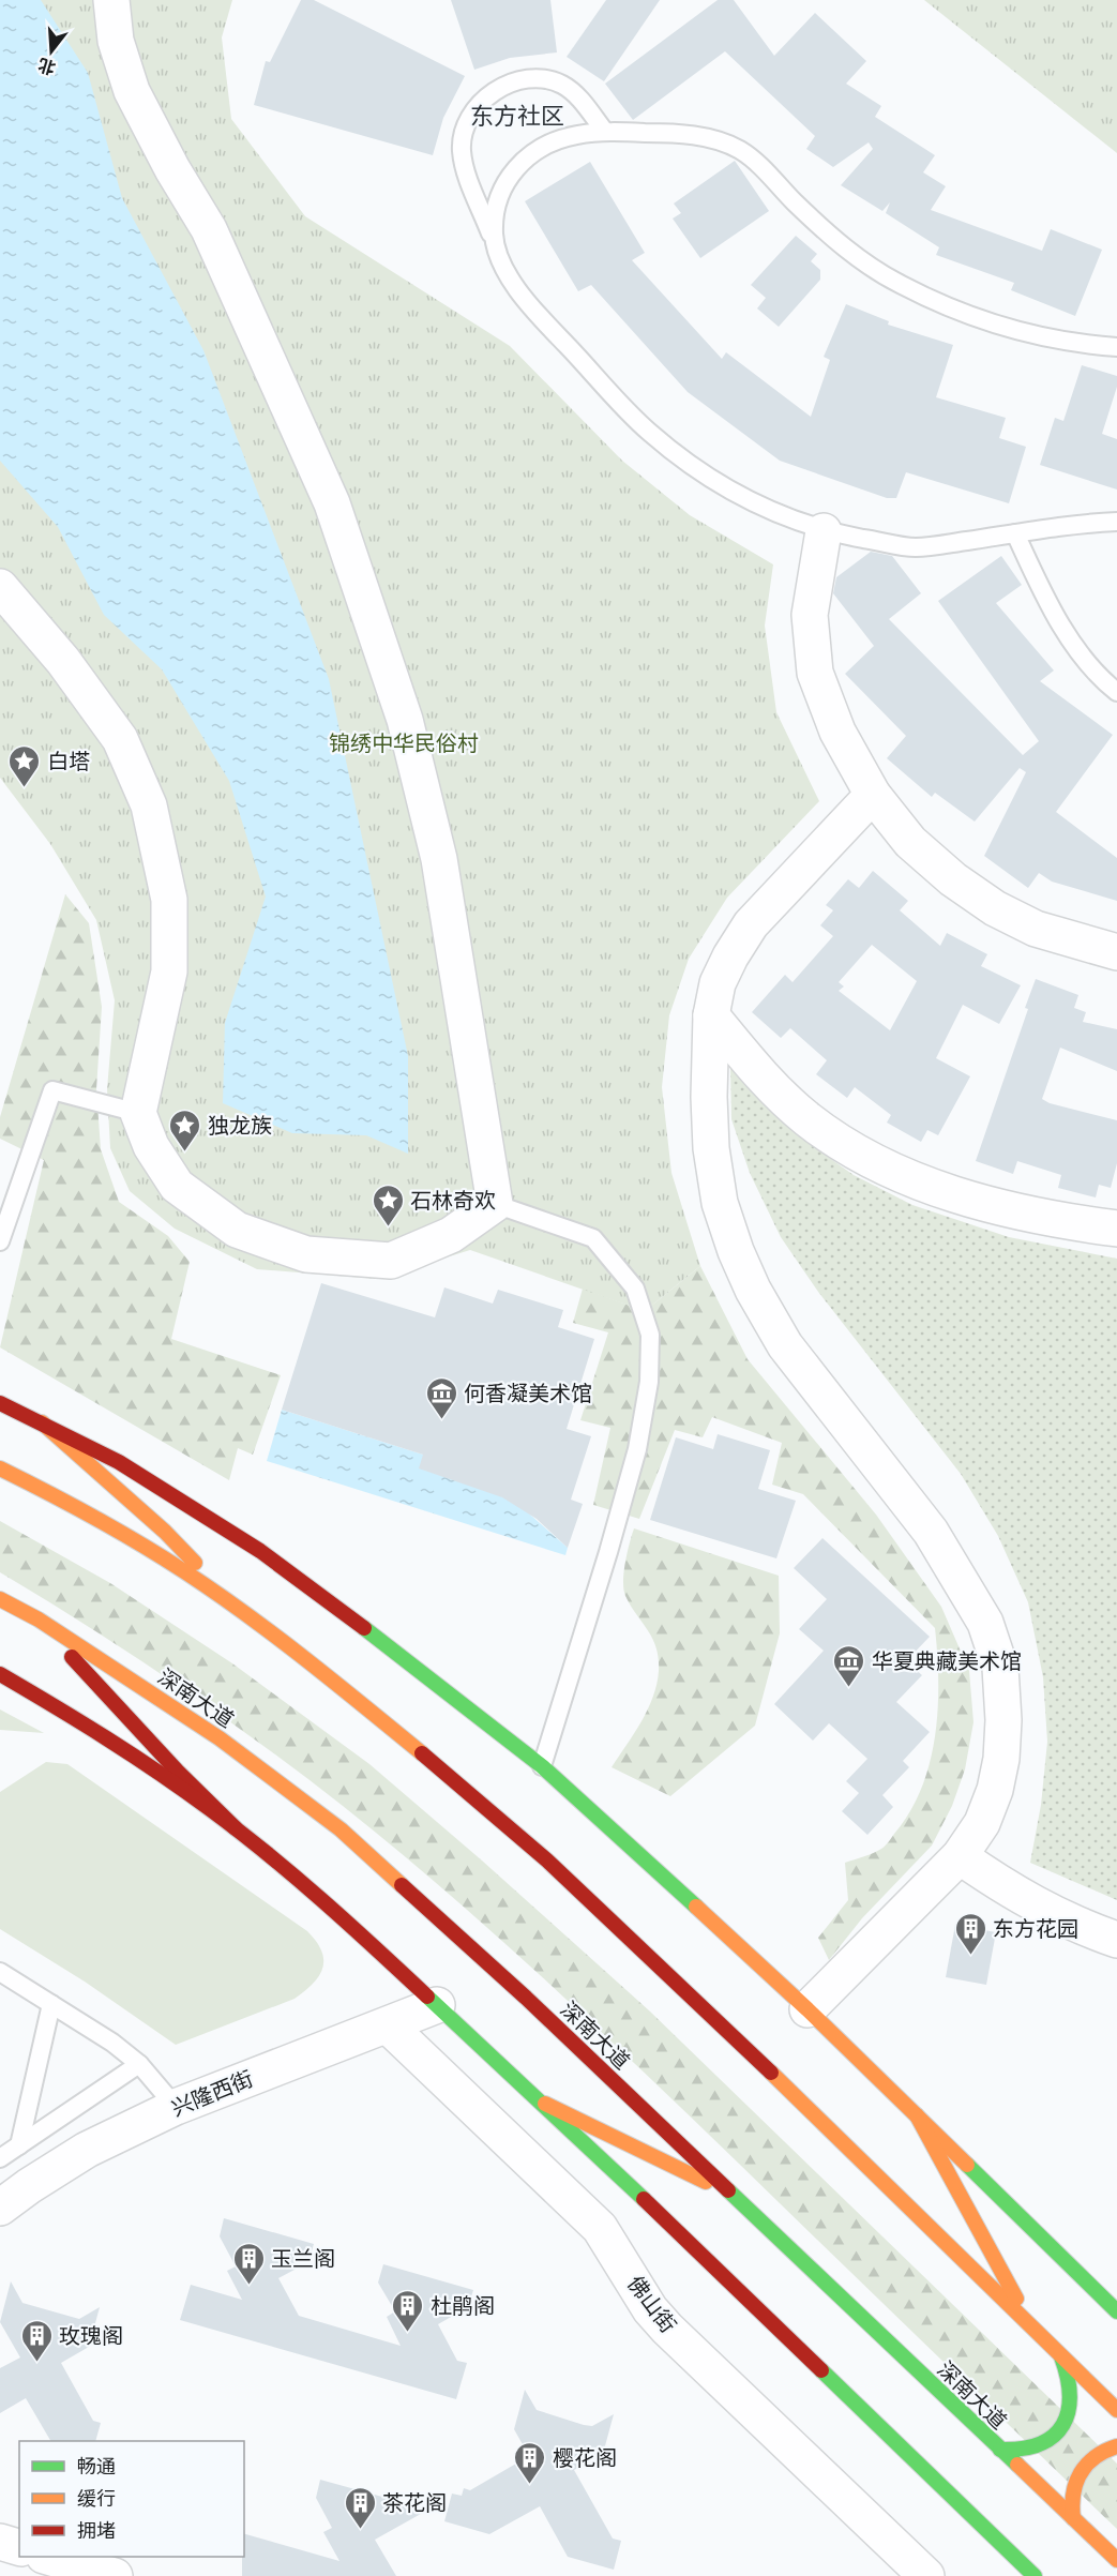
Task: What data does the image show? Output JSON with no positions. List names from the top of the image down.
{
  "streets": {
    "main road": ["深南大道"],
    "street": ["兴隆西街", "佛山街"]
  },
  "crossings": [
    ["兴隆西街", "佛山街"]
  ],
  "districts": ["东方社区"],
  "parks": ["锦绣中华民俗村"],
  "places": {
    "place": ["白塔", "独龙族", "石林奇欢"],
    "museum": ["何香凝美术馆", "华夏典藏美术馆"],
    "building": [
      "东方花园",
      "玉兰阁",
      "杜鹃阁",
      "玫瑰阁",
      "樱花阁",
      "茶花阁"
    ]
  },
  "legend": ["畅通", "缓行", "拥堵"],
  "north": "bottom"
}
